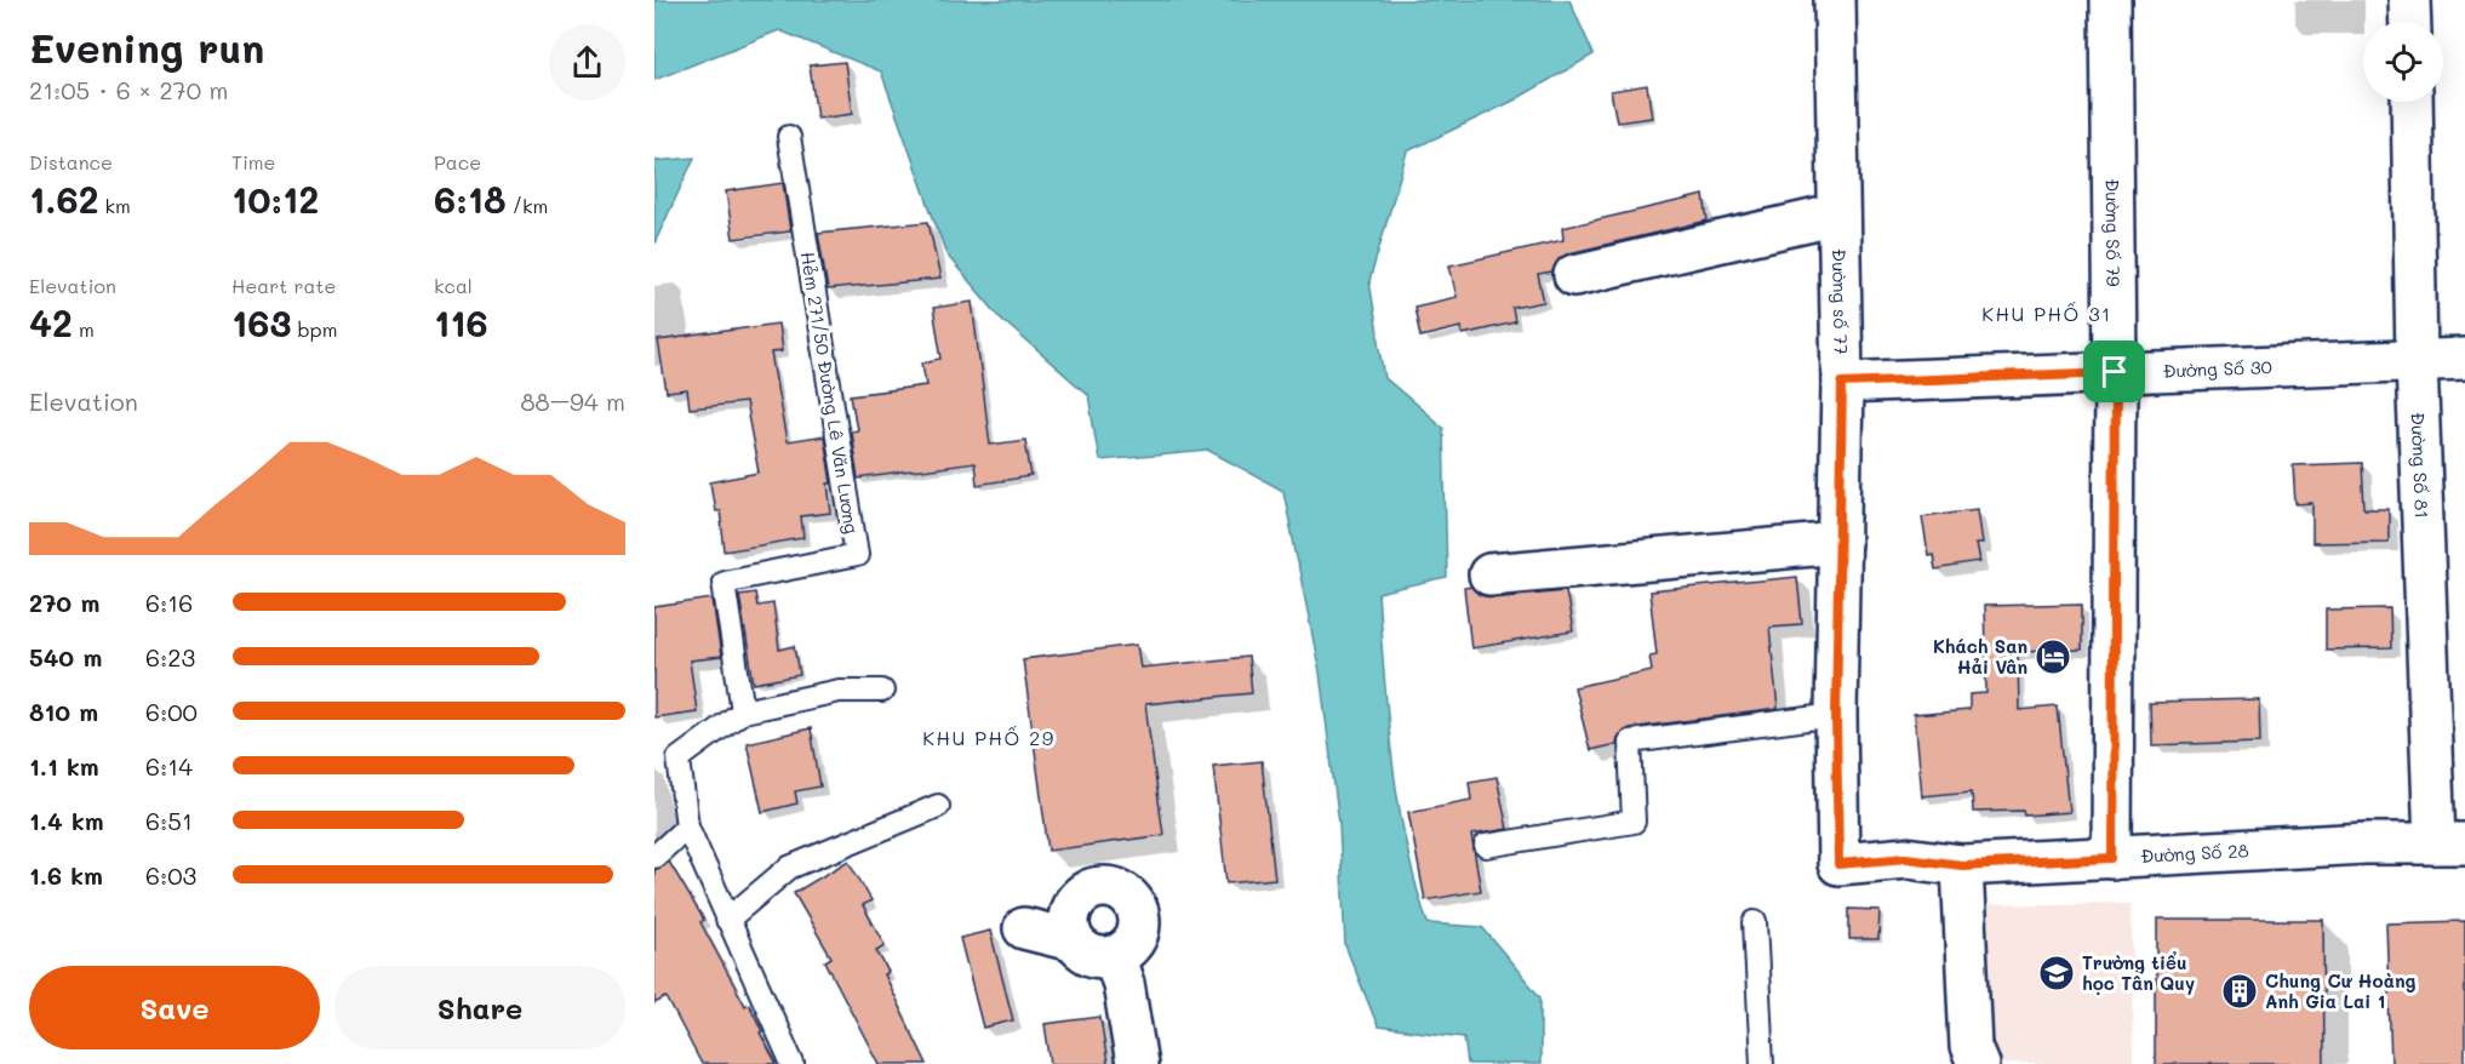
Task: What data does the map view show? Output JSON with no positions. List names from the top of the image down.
{
  "streets": {
    "street": [
      "Đường Số 79",
      "Đường số 77",
      "Đường Số 30",
      "Đường Số 81",
      "Đường Số 28"
    ],
    "lane": ["Hẻm 271/50 Đường Lê Văn Lương"]
  },
  "crossings": [
    ["Đường Số 79", "Đường Số 30"],
    ["Đường Số 79", "Đường Số 28"],
    ["Đường số 77", "Đường Số 30"],
    ["Đường số 77", "Đường Số 28"],
    ["Đường Số 30", "Đường Số 81"],
    ["Đường Số 81", "Đường Số 28"]
  ],
  "districts": ["KHU PHỐ 31", "KHU PHỐ 29"],
  "places": {
    "hotel": ["Khách Sạn Hải Vân"],
    "school or university": ["Trường tiểu học Tân Quy"],
    "building": ["Chung Cư Hoàng Anh Gia Lai 1"]
  },
  "page": {
    "heading": ["Evening run", "21:05 · 6 × 270 m"],
    "stats": [
      ["Distance", "1.62 km"],
      ["Time", "10:12"],
      ["Pace", "6:18 /km"],
      ["Elevation", "42 m"],
      ["Heart rate", "163 bpm"],
      ["kcal", "116"]
    ],
    "chart": ["Elevation", "88–94 m"],
    "list": [
      {
        "name": "270 m",
        "note": "6:16"
      },
      {
        "name": "540 m",
        "note": "6:23"
      },
      {
        "name": "810 m",
        "note": "6:00"
      },
      {
        "name": "1.1 km",
        "note": "6:14"
      },
      {
        "name": "1.4 km",
        "note": "6:51"
      },
      {
        "name": "1.6 km",
        "note": "6:03"
      }
    ],
    "buttons": ["Save", "Share"]
  }
}
